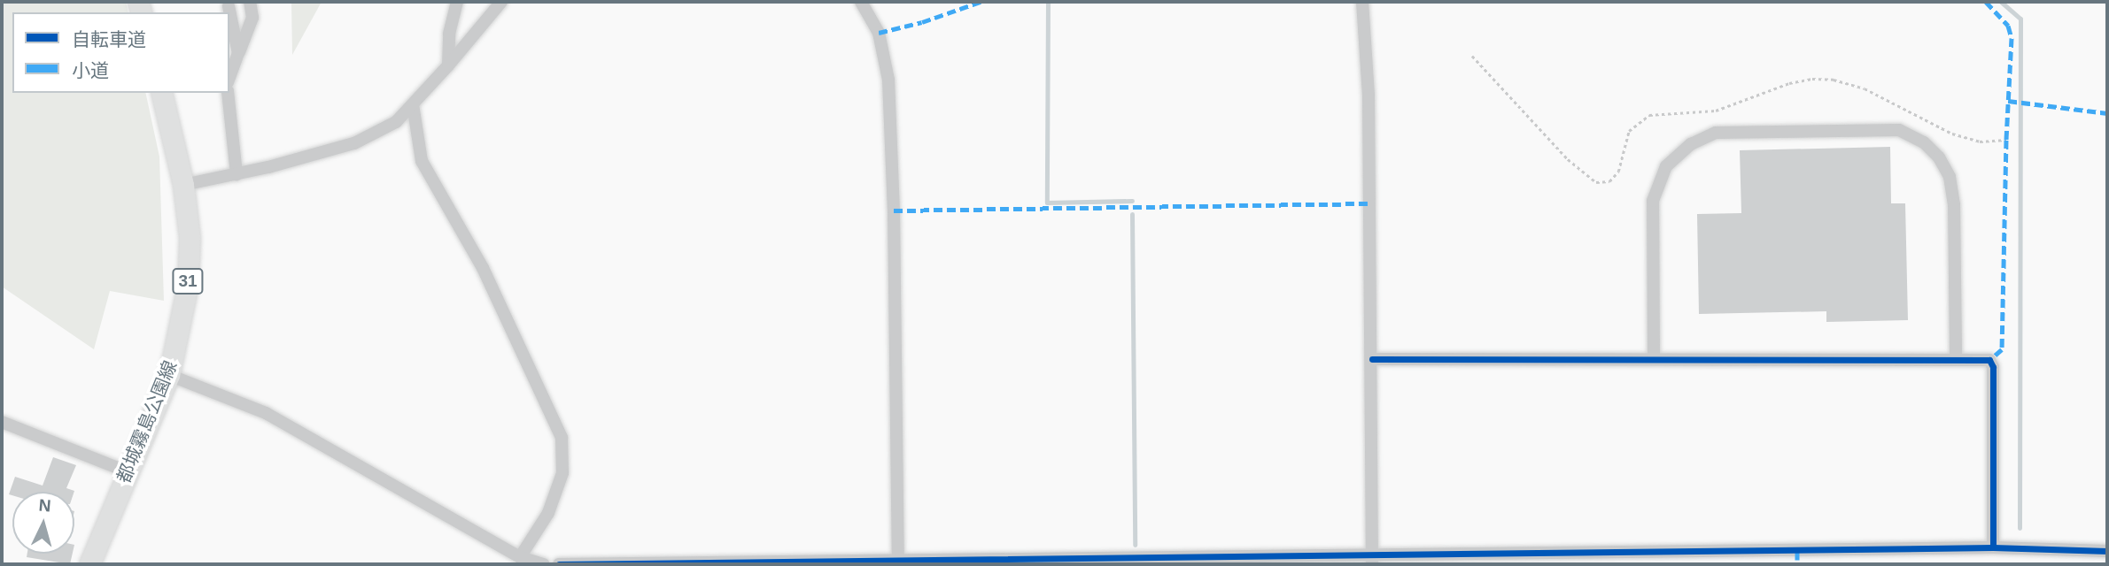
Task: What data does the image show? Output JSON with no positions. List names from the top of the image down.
{
  "streets": {
    "main road": ["31", "都城霧島公園線"]
  },
  "legend": ["自転車道", "小道"],
  "north": "top"
}
